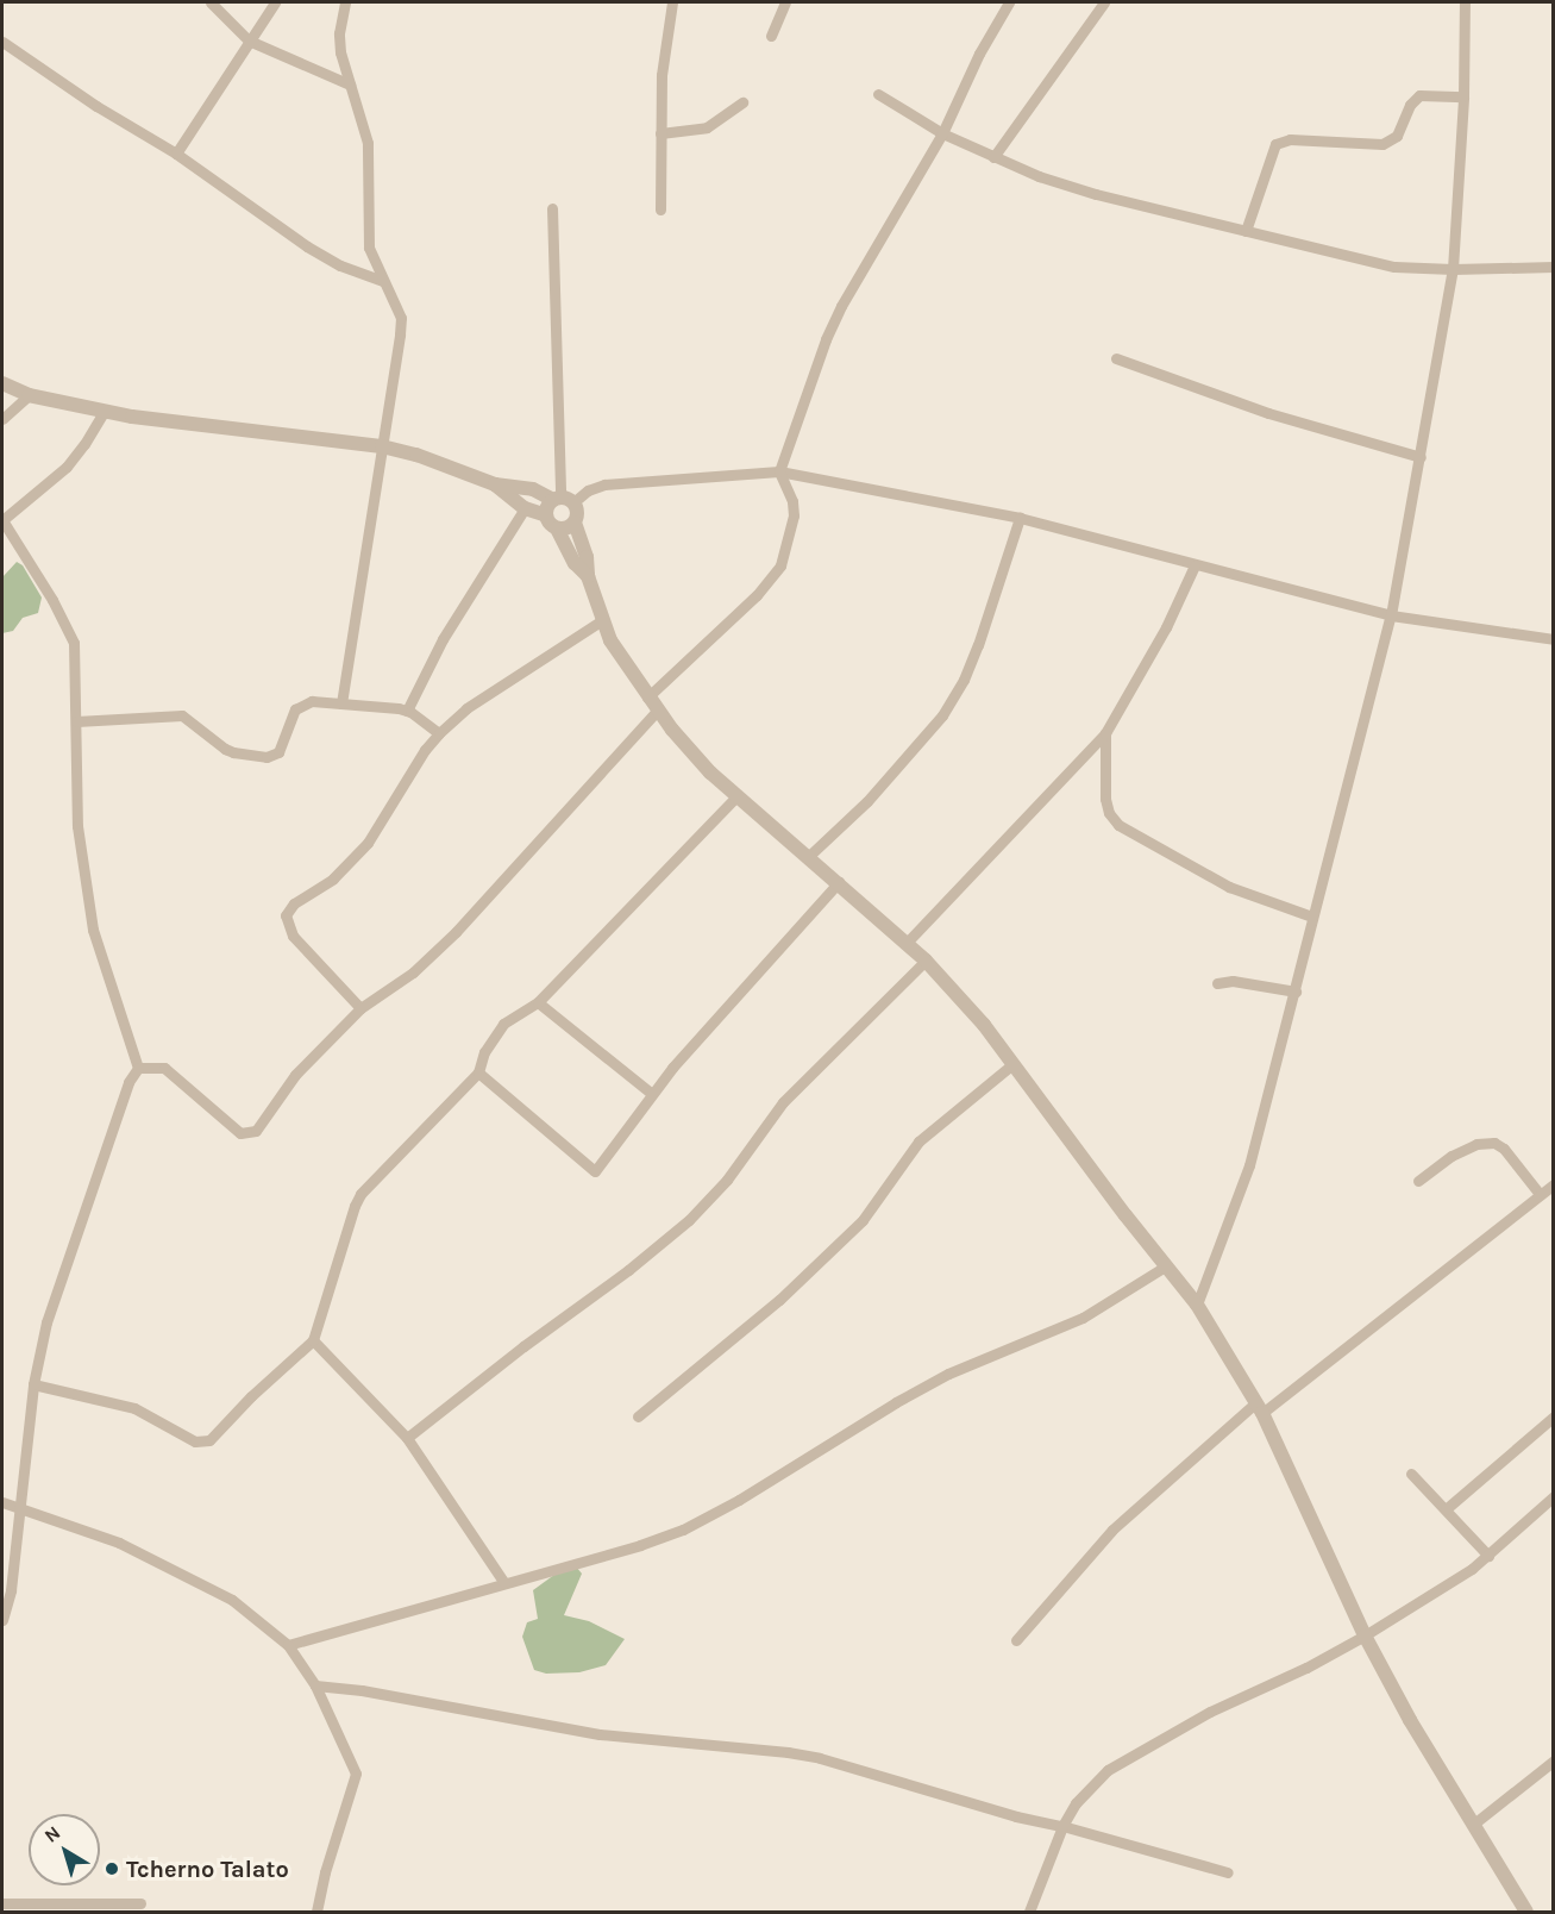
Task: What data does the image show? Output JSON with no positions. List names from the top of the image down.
{
  "places": ["Tcherno Talato"],
  "north": "top left"
}
